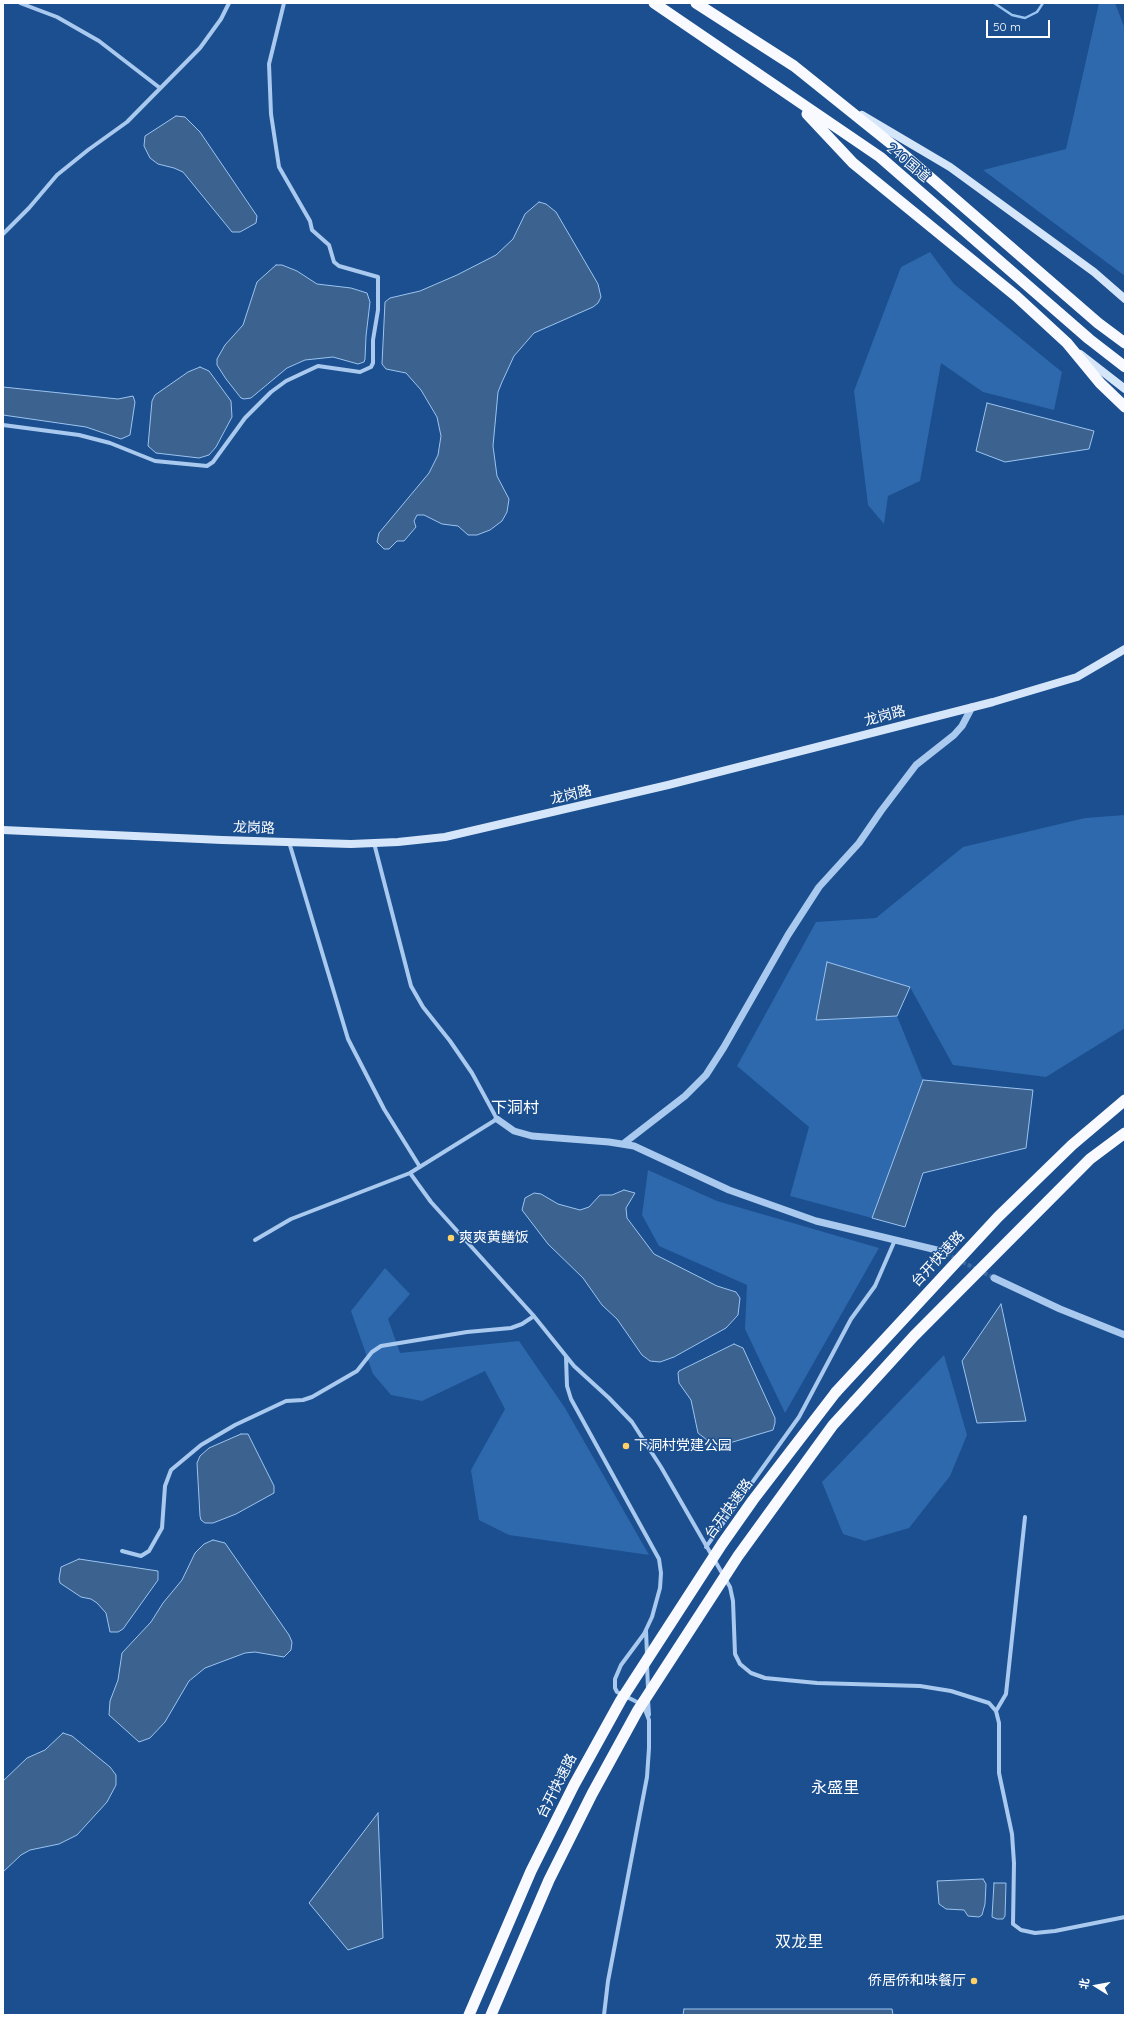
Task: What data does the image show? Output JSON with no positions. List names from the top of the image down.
{
  "streets": {
    "highway": ["240国道", "台开快速路"],
    "main road": ["龙岗路"]
  },
  "districts": ["下洞村", "永盛里", "双龙里"],
  "places": ["爽爽黄鳝饭", "下洞村党建公园", "侨居侨和味餐厅"],
  "scale_bar": "50 m",
  "north": "left"
}
